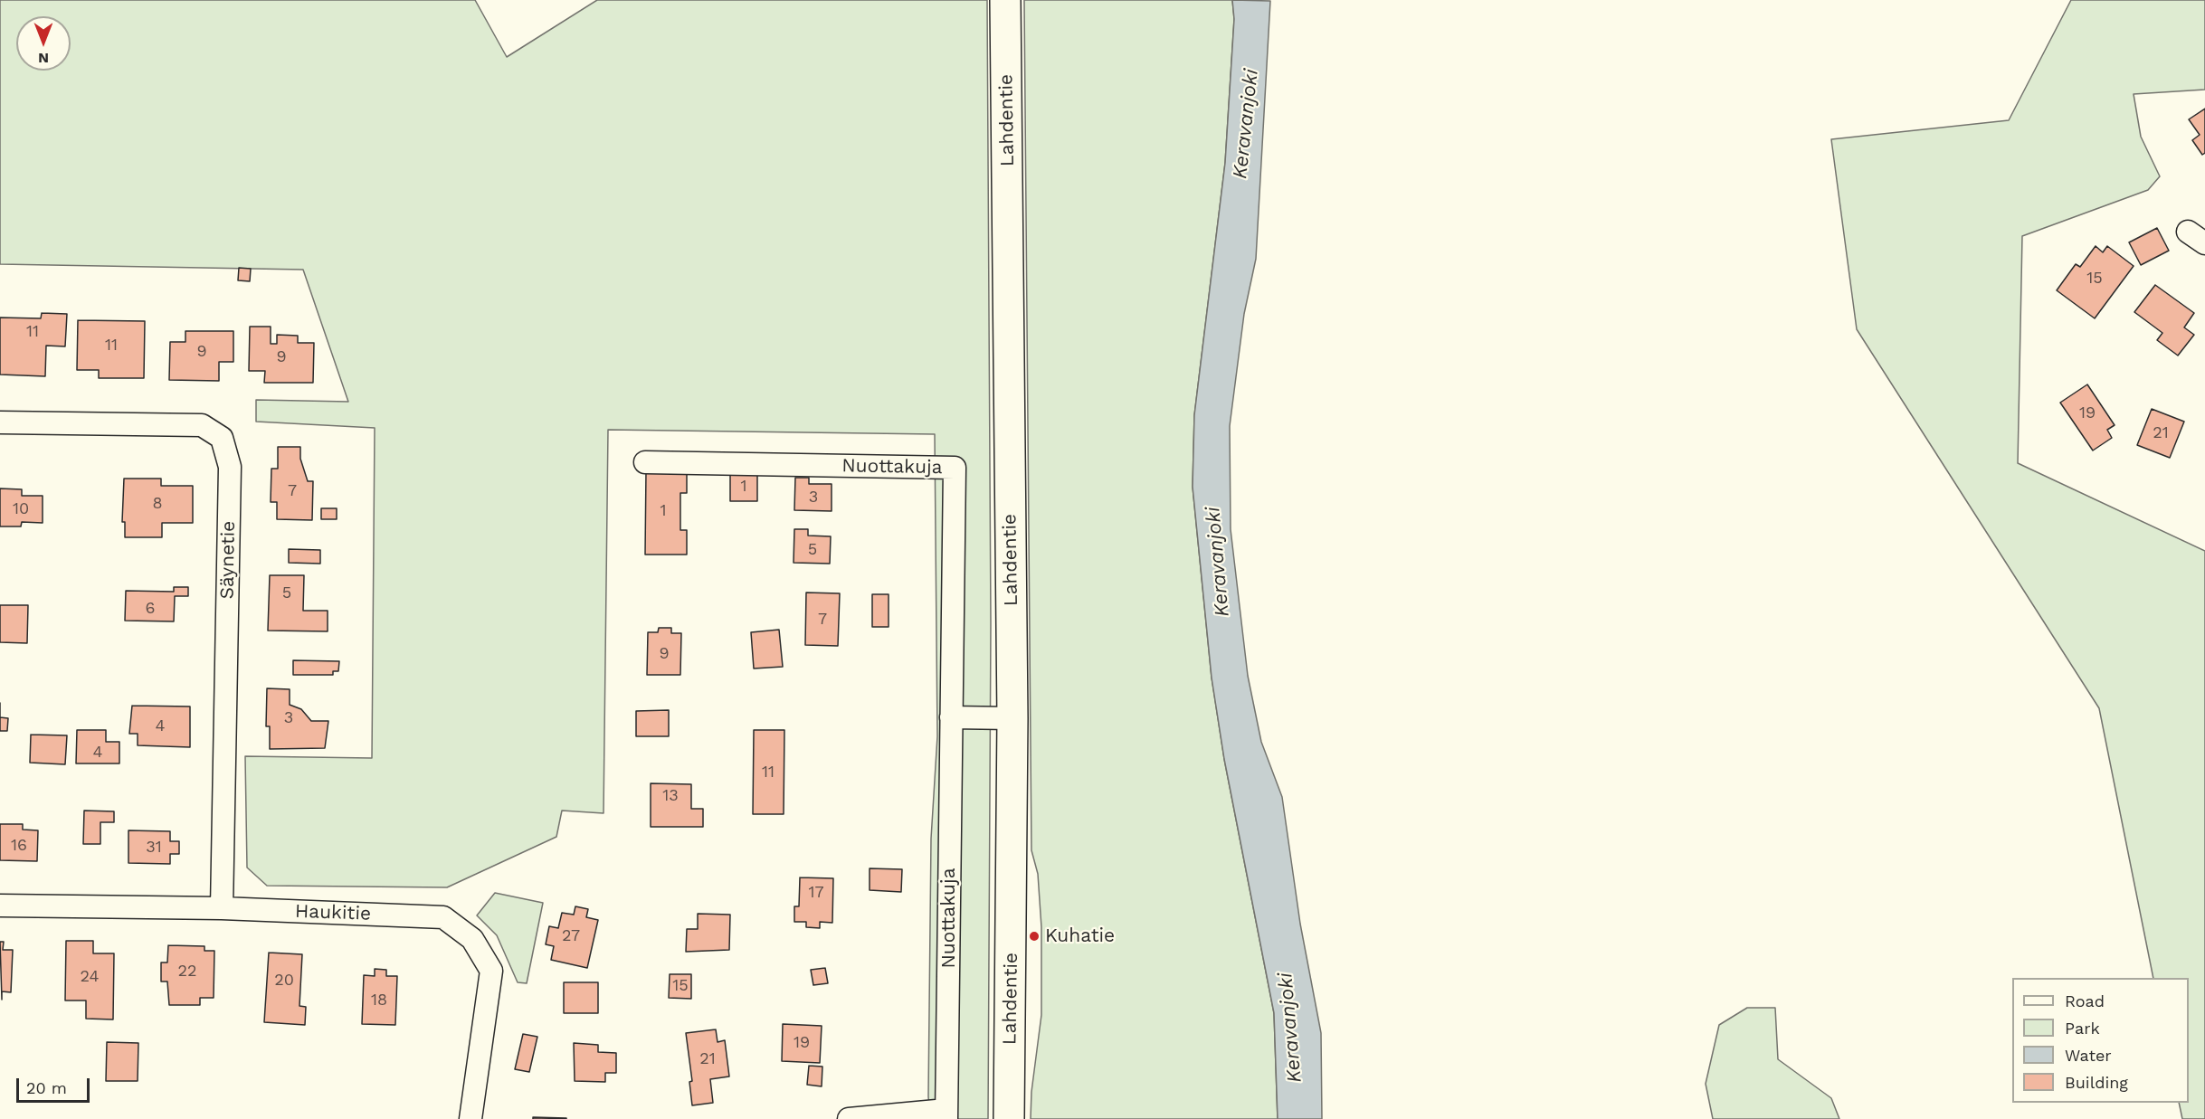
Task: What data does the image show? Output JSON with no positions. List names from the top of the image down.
{
  "streets": {
    "main road": ["Lahdentie"],
    "street": ["Nuottakuja", "Säynetie", "Haukitie"]
  },
  "crossings": [
    ["Säynetie", "Haukitie"]
  ],
  "water": ["Keravanjoki"],
  "places": ["Kuhatie"],
  "house_numbers": [
    "15",
    "11",
    "11",
    "9",
    "9",
    "19",
    "21",
    "1",
    "7",
    "3",
    "8",
    "10",
    "1",
    "5",
    "5",
    "6",
    "7",
    "9",
    "3",
    "4",
    "4",
    "11",
    "13",
    "16",
    "31",
    "17",
    "27",
    "22",
    "24",
    "20",
    "15",
    "18",
    "19",
    "21"
  ],
  "legend": [
    "Road",
    "Park",
    "Water",
    "Building"
  ],
  "scale_bar": "20 m",
  "north": "bottom"
}
